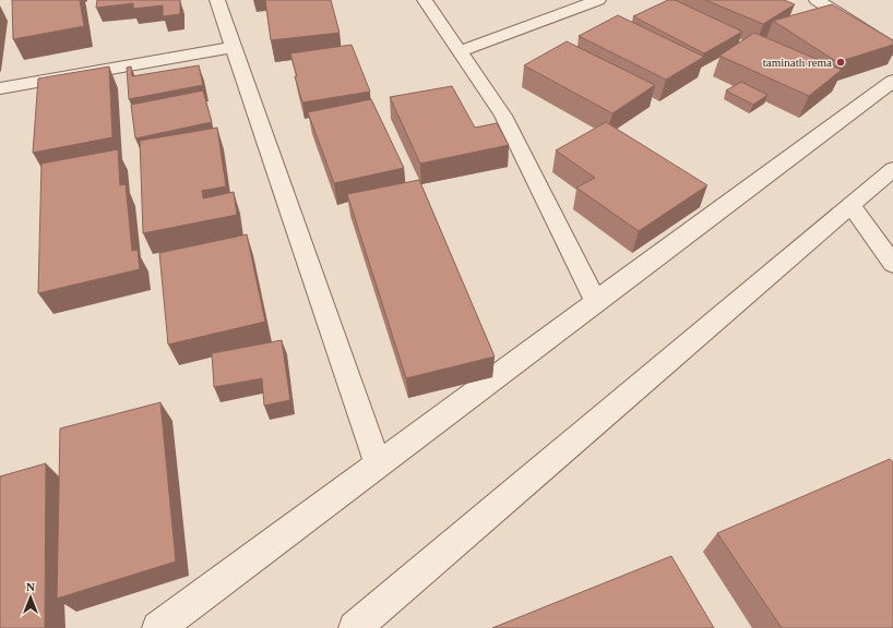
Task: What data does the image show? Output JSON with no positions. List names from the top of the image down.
{
  "places": ["taminath rema"],
  "north": "top"
}
